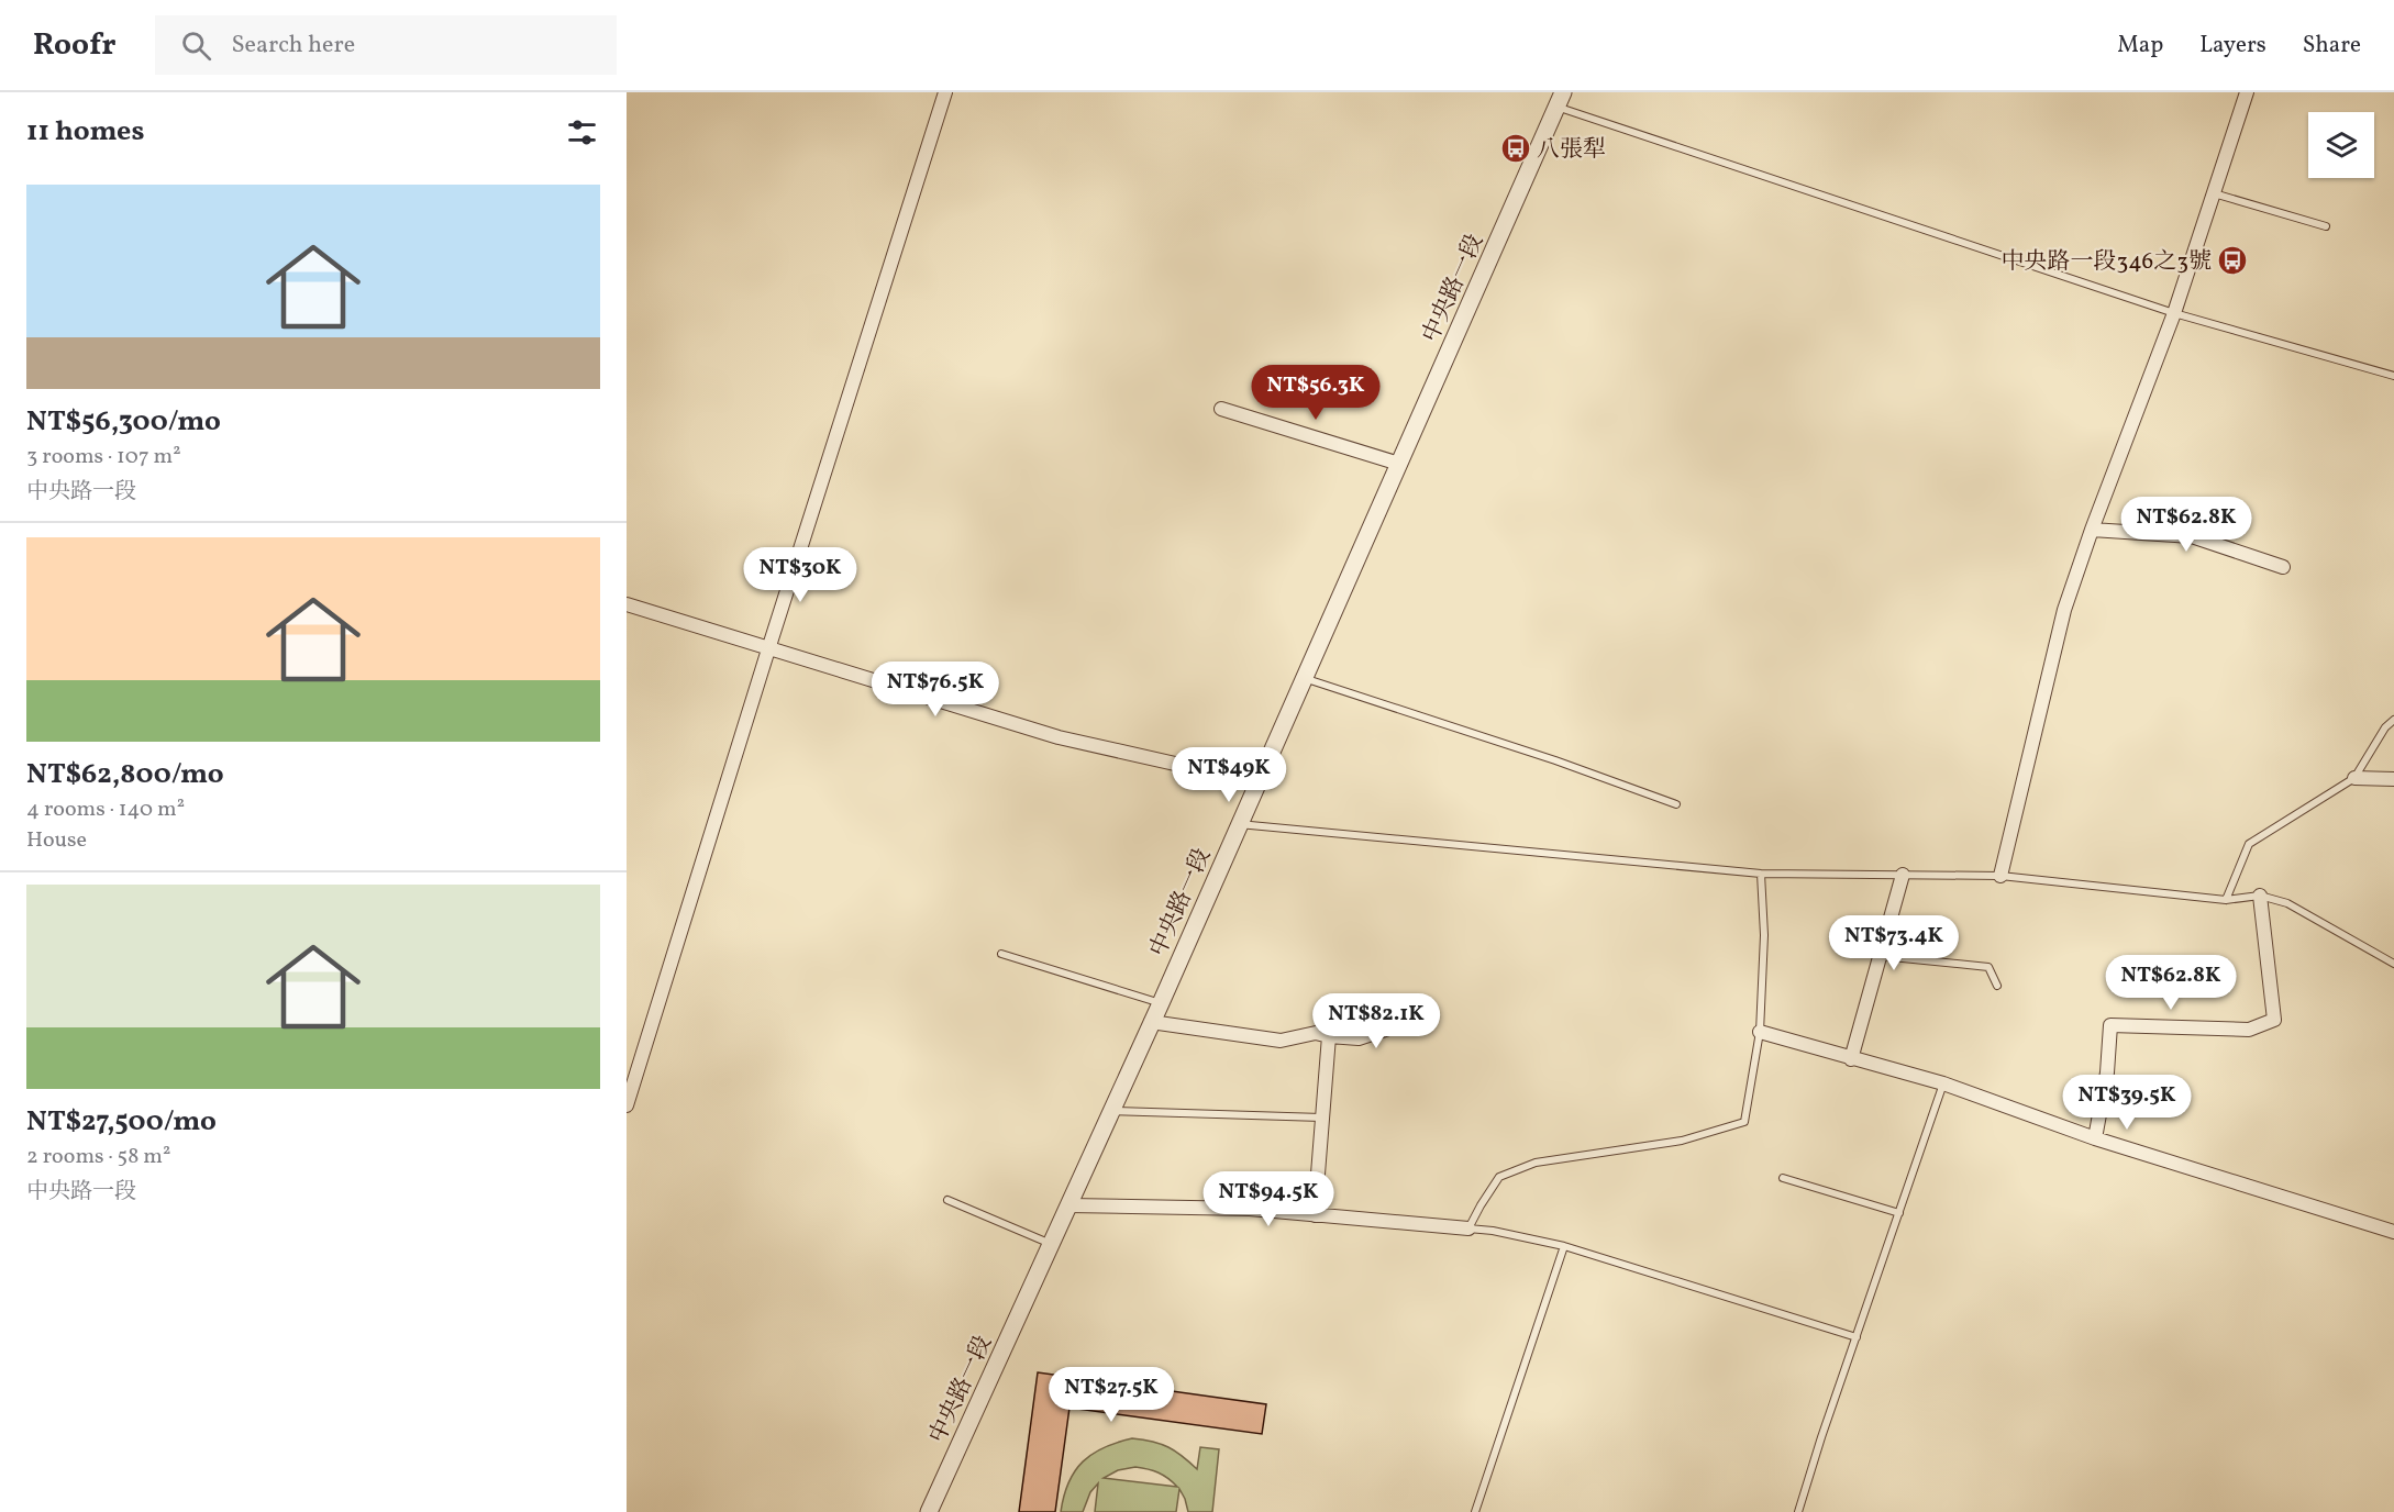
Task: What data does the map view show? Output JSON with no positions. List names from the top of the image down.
{
  "streets": {
    "street": ["中央路一段"]
  },
  "places": {
    "bus stop": ["八張犁", "中央路一段346之3號"]
  },
  "page": {
    "header": "Roofr",
    "search": "Search here",
    "nav": ["Map", "Layers", "Share"],
    "heading": "11 homes",
    "list": [
      {
        "name": "NT$56,300/mo",
        "note": "3 rooms · 107 m² · 中央路一段"
      },
      {
        "name": "NT$62,800/mo",
        "note": "4 rooms · 140 m² · House"
      },
      {
        "name": "NT$27,500/mo",
        "note": "2 rooms · 58 m² · 中央路一段"
      }
    ],
    "price": [
      "NT$56.3K",
      "NT$62.8K",
      "NT$30K",
      "NT$76.5K",
      "NT$49K",
      "NT$73.4K",
      "NT$62.8K",
      "NT$82.1K",
      "NT$39.5K",
      "NT$94.5K",
      "NT$27.5K"
    ]
  }
}
